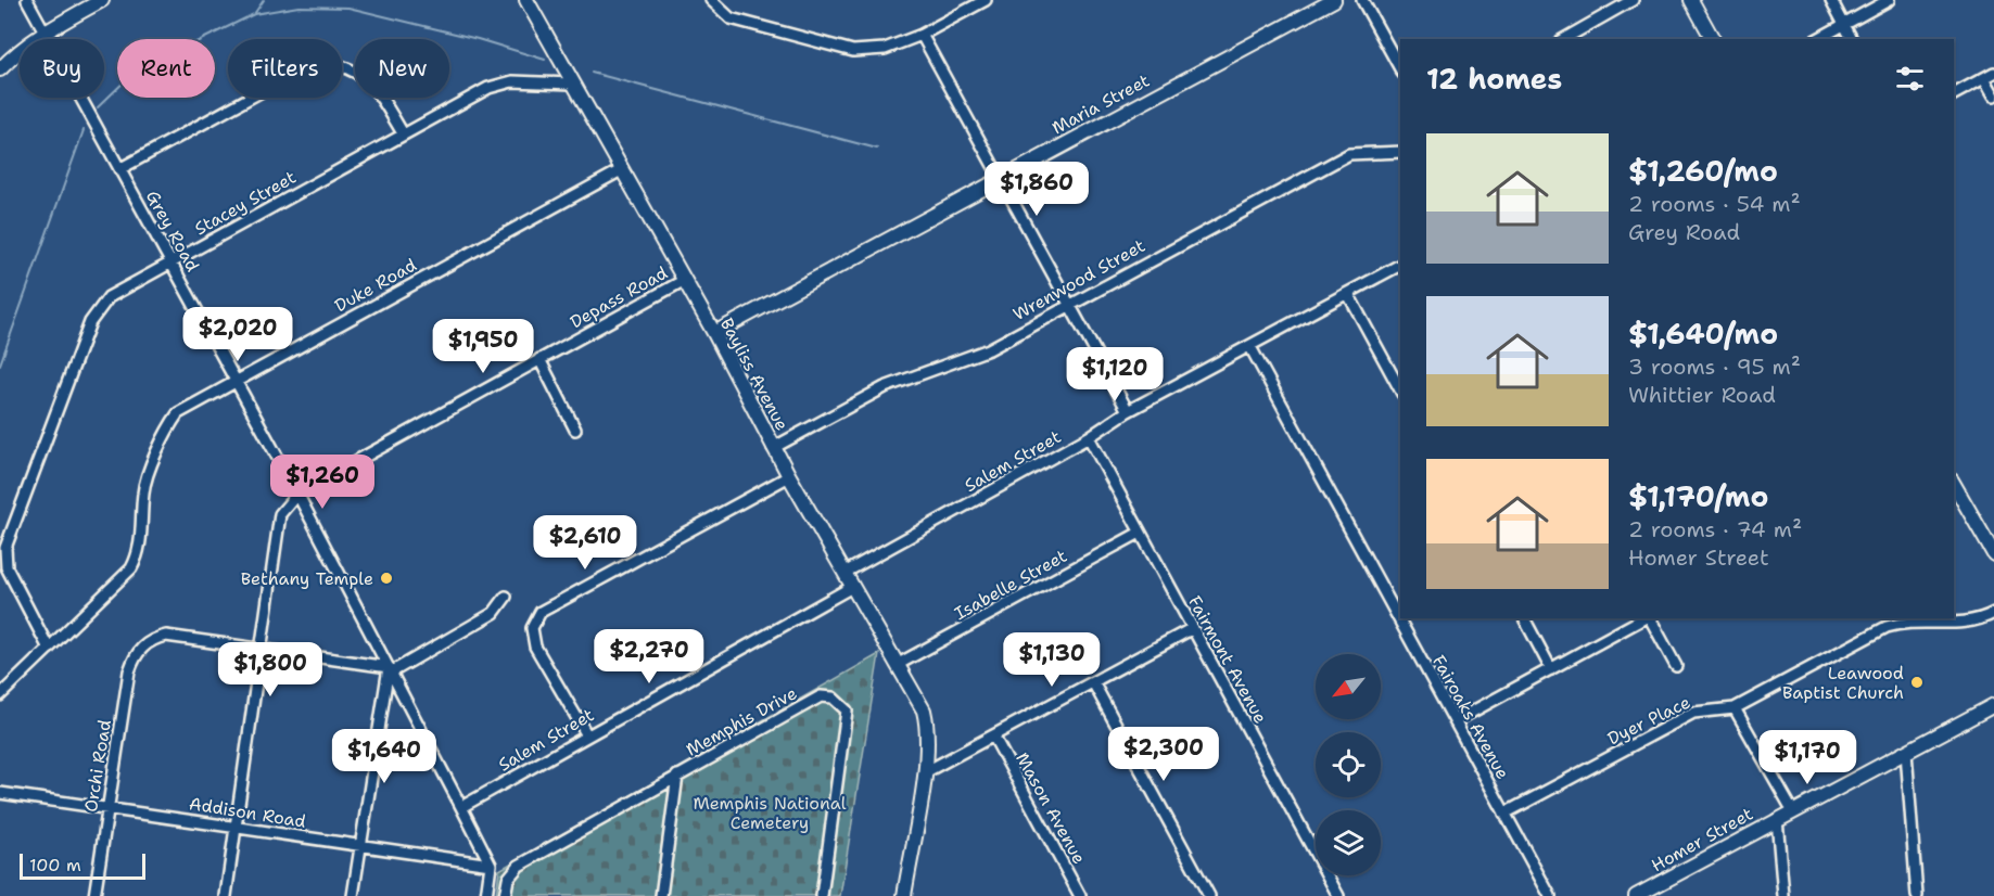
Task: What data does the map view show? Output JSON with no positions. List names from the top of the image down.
{
  "streets": {
    "street": [
      "Maria Street",
      "Stacey Street",
      "Grey Road",
      "Wrenwood Street",
      "Duke Road",
      "Depass Road",
      "Bayliss Avenue",
      "Salem Street",
      "Isabelle Street",
      "Fairmont Avenue",
      "Fairoaks Avenue",
      "Dyer Place",
      "Memphis Drive",
      "Orchi Road",
      "Mason Avenue",
      "Addison Road",
      "Homer Street"
    ]
  },
  "crossings": [
    ["Maria Street", "Bayliss Avenue"],
    ["Stacey Street", "Grey Road"],
    ["Stacey Street", "Duke Road"],
    ["Stacey Street", "Bayliss Avenue"],
    ["Grey Road", "Duke Road"],
    ["Grey Road", "Depass Road"],
    ["Grey Road", "Salem Street"],
    ["Grey Road", "Addison Road"],
    ["Wrenwood Street", "Bayliss Avenue"],
    ["Duke Road", "Bayliss Avenue"],
    ["Depass Road", "Bayliss Avenue"],
    ["Bayliss Avenue", "Salem Street"],
    ["Bayliss Avenue", "Isabelle Street"],
    ["Salem Street", "Fairmont Avenue"],
    ["Salem Street", "Fairoaks Avenue"],
    ["Isabelle Street", "Fairmont Avenue"],
    ["Fairoaks Avenue", "Dyer Place"],
    ["Orchi Road", "Addison Road"]
  ],
  "parks": ["Memphis National Cemetery"],
  "places": ["Bethany Temple", "Leawood Baptist Church"],
  "scale_bar": "100 m",
  "north": "bottom left",
  "page": {
    "chip": [
      "Buy",
      "Rent",
      "Filters",
      "New"
    ],
    "heading": "12 homes",
    "list": [
      {
        "name": "$1,260/mo",
        "note": "2 rooms · 54 m² · Grey Road"
      },
      {
        "name": "$1,640/mo",
        "note": "3 rooms · 95 m² · Whittier Road"
      },
      {
        "name": "$1,170/mo",
        "note": "2 rooms · 74 m² · Homer Street"
      }
    ],
    "price": [
      "$1,860",
      "$2,020",
      "$1,950",
      "$1,120",
      "$1,260",
      "$2,610",
      "$2,270",
      "$1,130",
      "$1,800",
      "$2,300",
      "$1,640",
      "$1,170"
    ],
    "scale": "100 m"
  }
}
